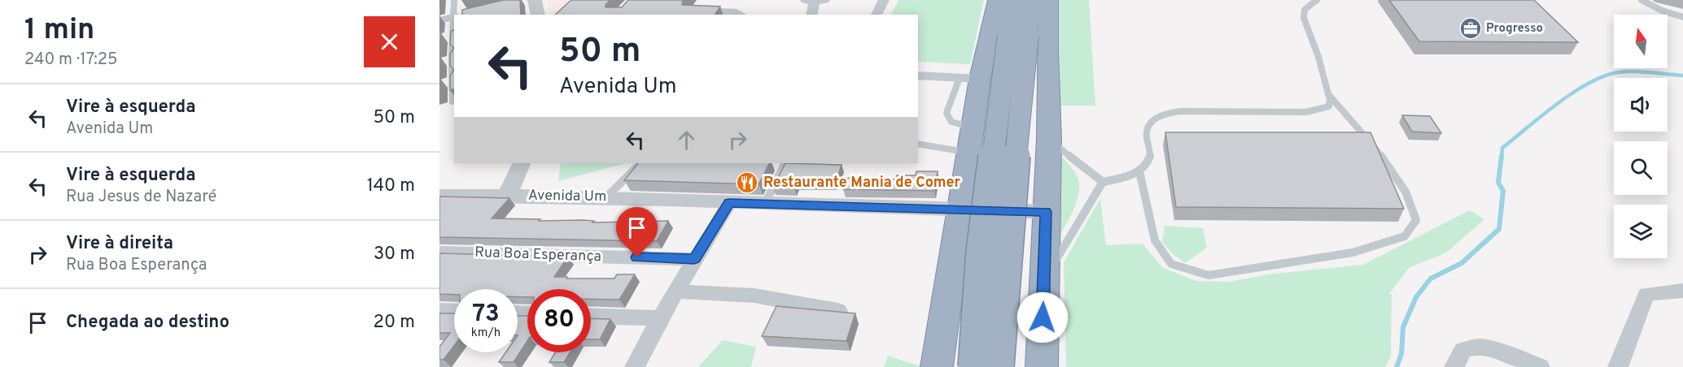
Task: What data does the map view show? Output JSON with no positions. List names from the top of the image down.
{
  "streets": {
    "street": ["Avenida Um", "Rua Boa Esperança"]
  },
  "places": {
    "office": ["Progresso"],
    "restaurant": ["Restaurante Mania de Comer"]
  },
  "north": "top",
  "page": {
    "heading": ["1 min", "240 m · 17:25"],
    "turn": ["50 m", "Avenida Um"],
    "list": [
      {
        "name": "Vire à esquerda",
        "note": "Avenida Um",
        "value": "50 m"
      },
      {
        "name": "Vire à esquerda",
        "note": "Rua Jesus de Nazaré",
        "value": "140 m"
      },
      {
        "name": "Vire à direita",
        "note": "Rua Boa Esperança",
        "value": "30 m"
      },
      {
        "name": "Chegada ao destino",
        "value": "20 m"
      }
    ],
    "speed": "73 km/h",
    "limit": "80"
  }
}
